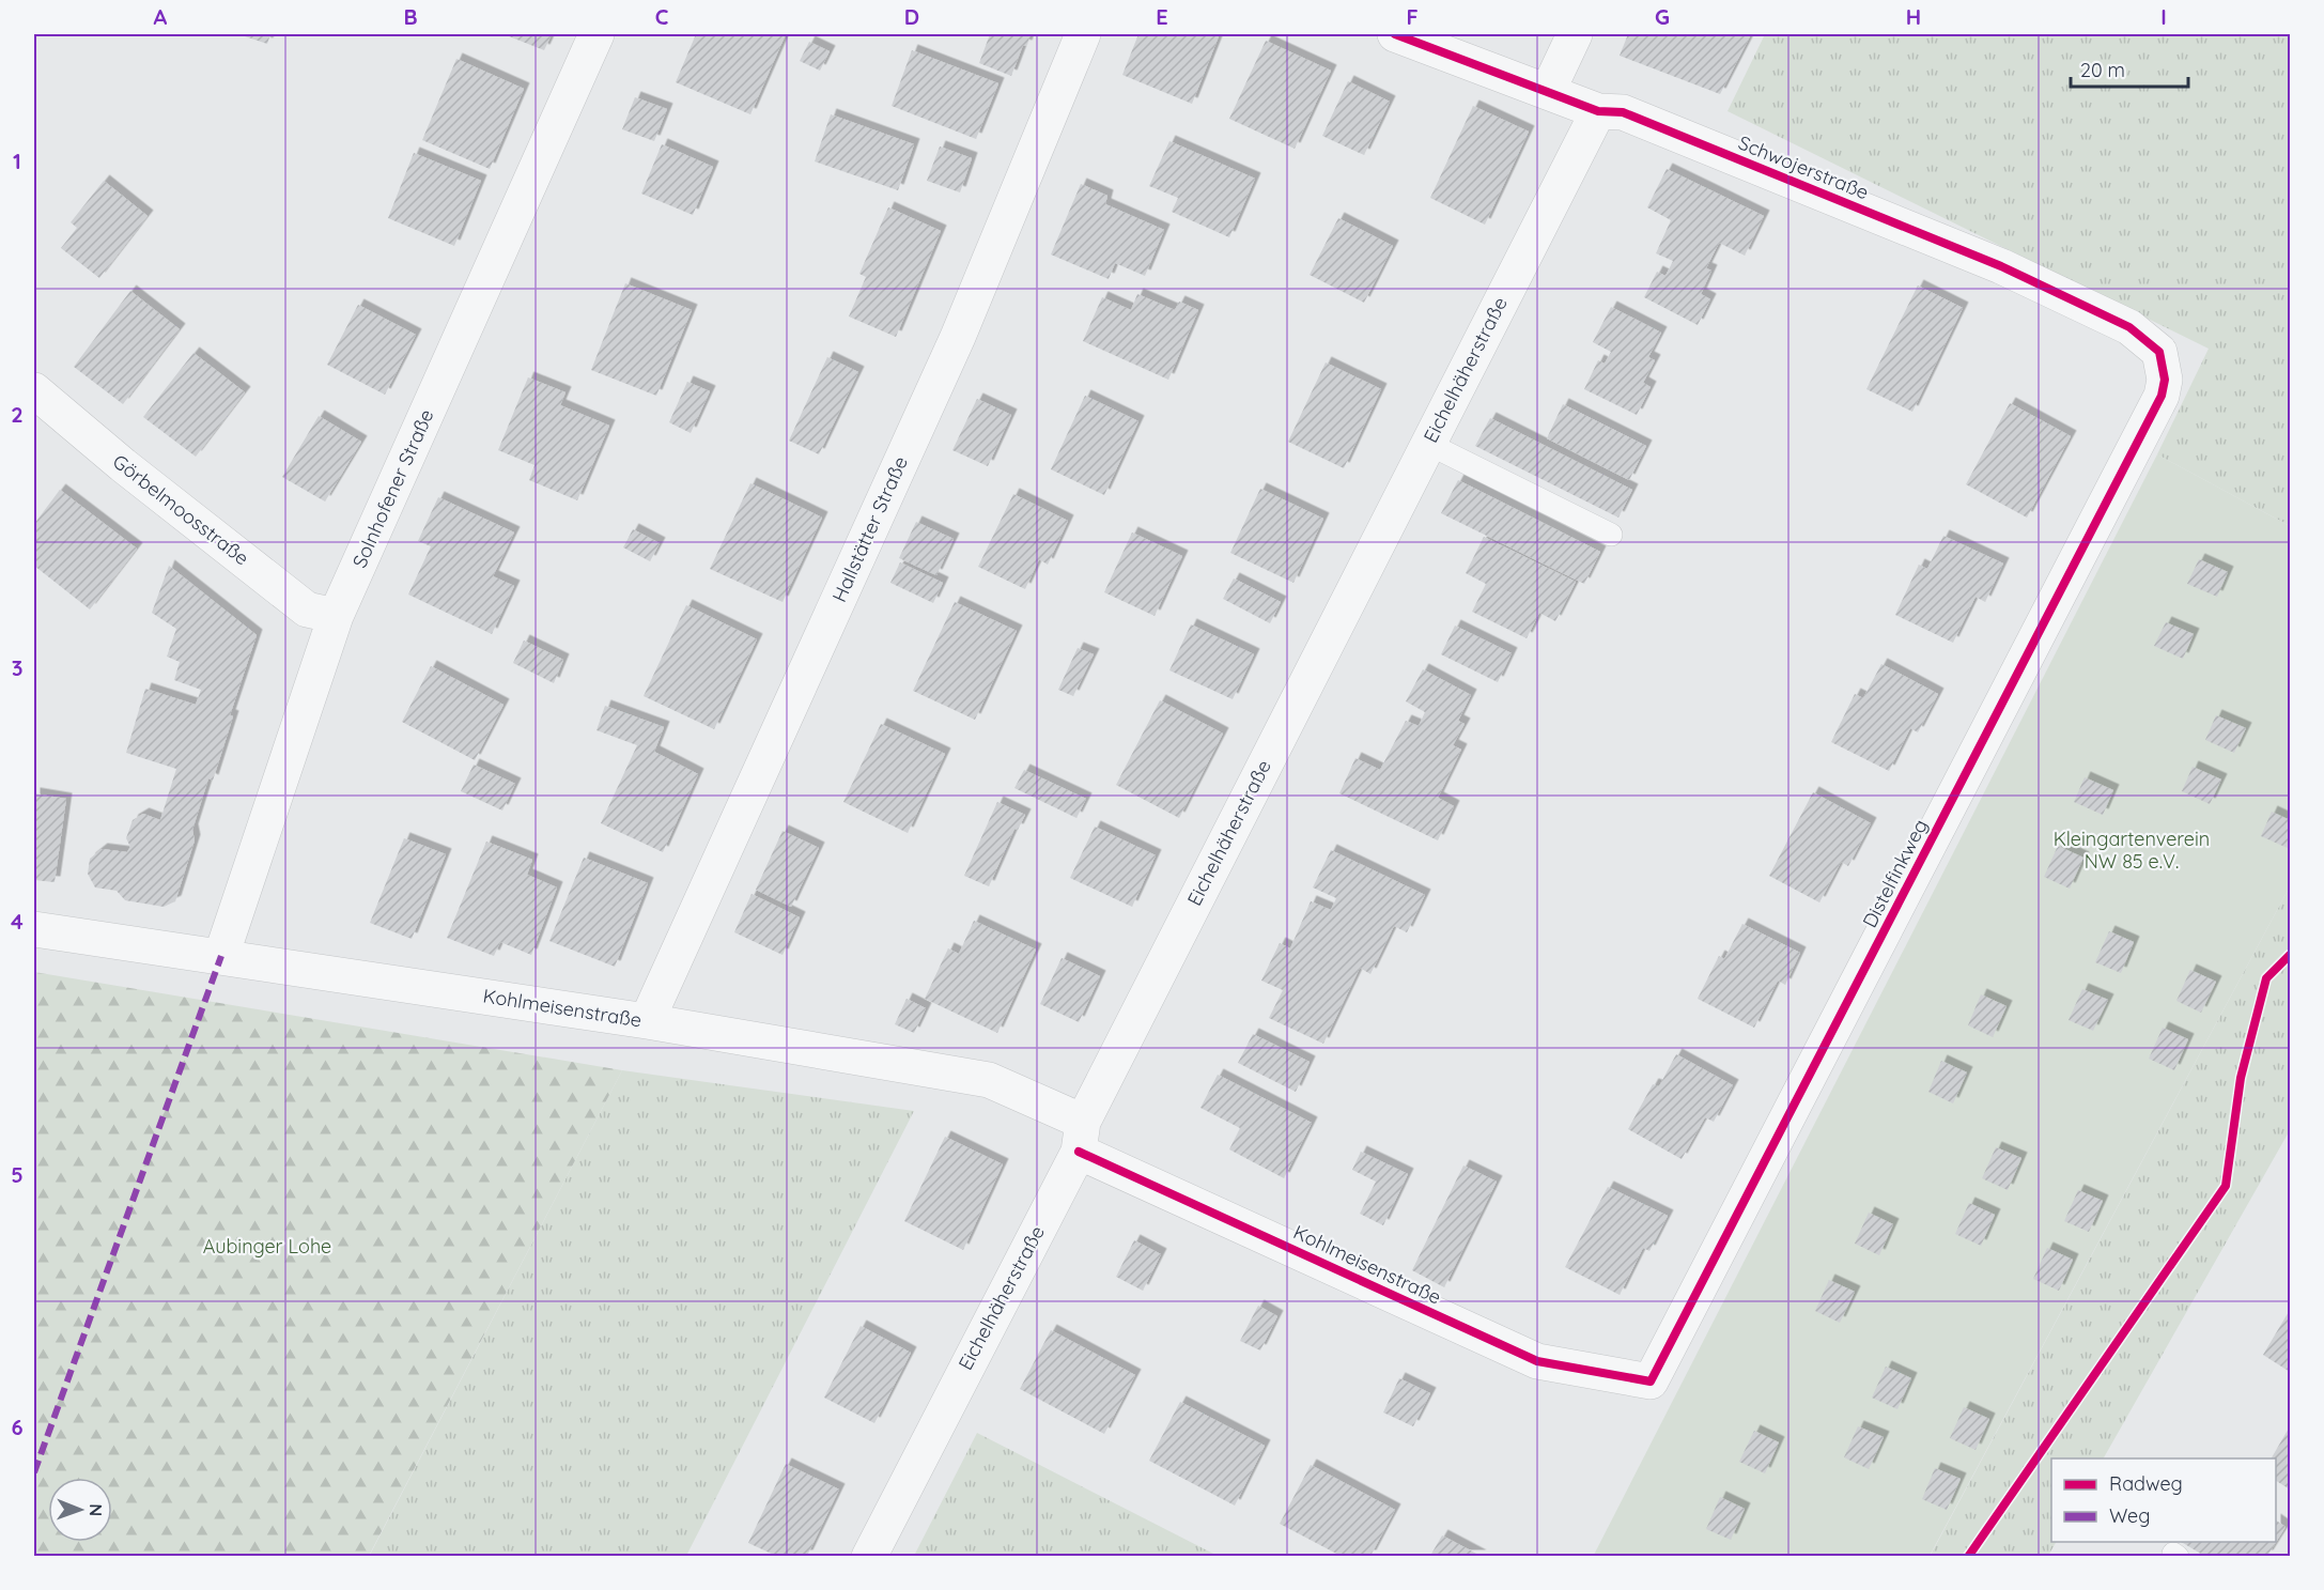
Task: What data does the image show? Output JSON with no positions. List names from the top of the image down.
{
  "streets": {
    "street": [
      "Schwojerstraße",
      "Eichelhäherstraße",
      "Solnhofener Straße",
      "Görbelmoosstraße",
      "Hallstätter Straße",
      "Distelfinkweg",
      "Kohlmeisenstraße"
    ]
  },
  "crossings": [
    ["Schwojerstraße", "Eichelhäherstraße"],
    ["Schwojerstraße", "Distelfinkweg"],
    ["Eichelhäherstraße", "Kohlmeisenstraße"],
    ["Solnhofener Straße", "Görbelmoosstraße"],
    ["Solnhofener Straße", "Kohlmeisenstraße"],
    ["Hallstätter Straße", "Kohlmeisenstraße"],
    ["Distelfinkweg", "Kohlmeisenstraße"]
  ],
  "parks": ["Kleingartenverein NW 85 e.V.", "Aubinger Lohe"],
  "legend": ["Radweg", "Weg"],
  "scale_bar": "20 m",
  "north": "right",
  "grid": {
    "columns": [
      "A",
      "B",
      "C",
      "D",
      "E",
      "F",
      "G",
      "H",
      "I"
    ],
    "rows": [
      "1",
      "2",
      "3",
      "4",
      "5",
      "6"
    ]
  }
}
